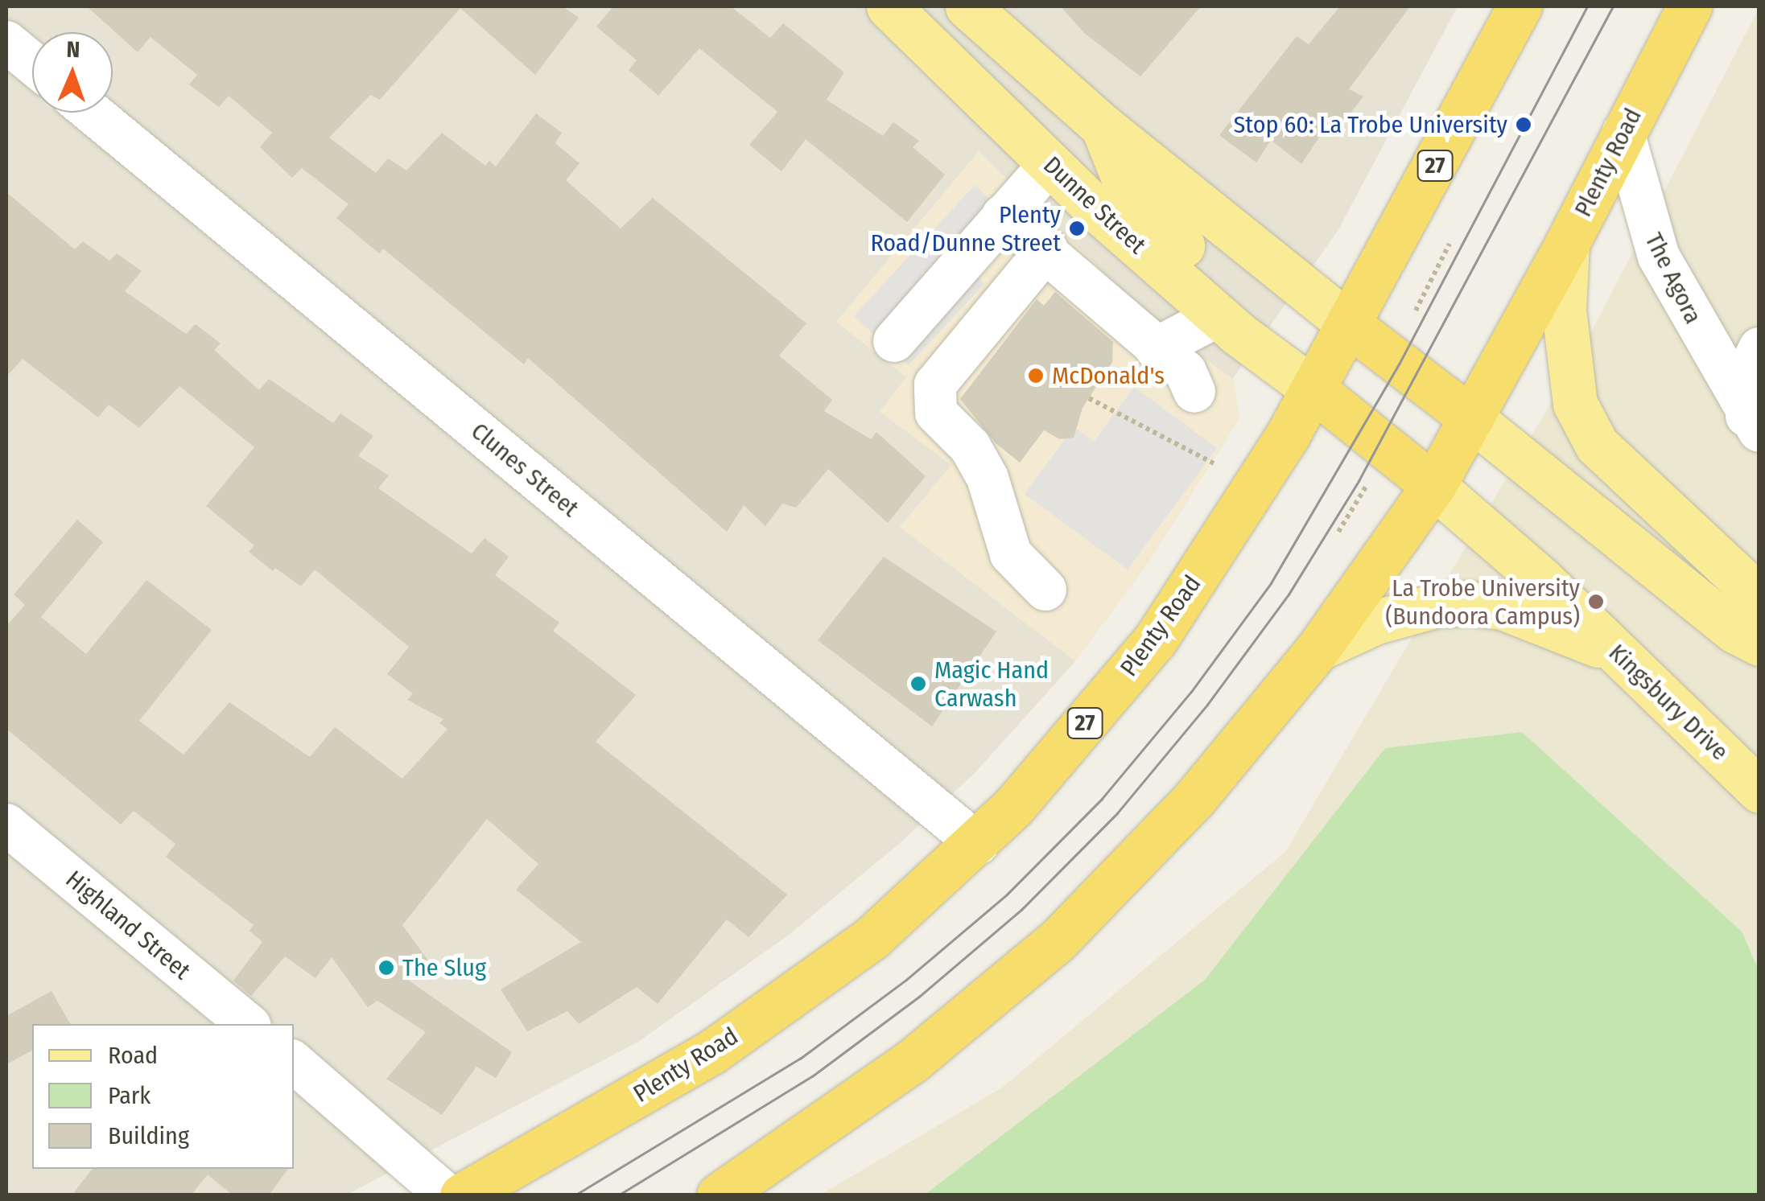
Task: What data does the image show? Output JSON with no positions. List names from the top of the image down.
{
  "streets": {
    "highway": ["Plenty Road", "27"],
    "main road": ["Dunne Street", "Kingsbury Drive"],
    "street": ["The Agora", "Clunes Street", "Highland Street"]
  },
  "crossings": [
    ["Plenty Road", "Dunne Street"],
    ["Plenty Road", "The Agora"],
    ["Plenty Road", "Clunes Street"],
    ["Plenty Road", "Kingsbury Drive"]
  ],
  "places": [
    "Stop 60: La Trobe University",
    "Plenty Road/Dunne Street",
    "McDonald's",
    "La Trobe University (Bundoora Campus)",
    "Magic Hand Carwash",
    "The Slug"
  ],
  "legend": ["Road", "Park", "Building"],
  "north": "top"
}
